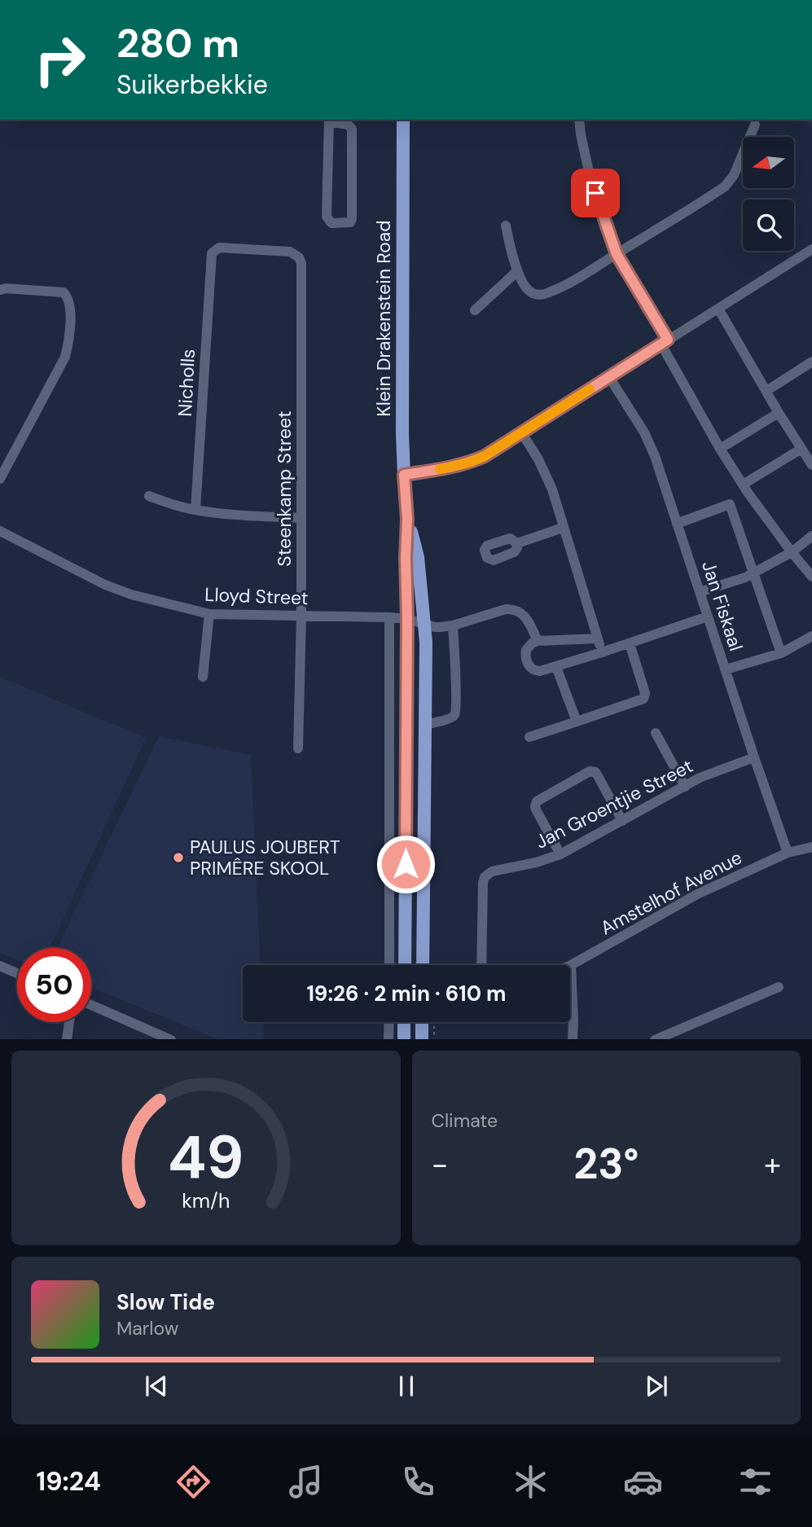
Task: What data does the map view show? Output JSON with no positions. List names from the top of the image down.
{
  "streets": {
    "main road": ["Klein Drakenstein Road"],
    "street": [
      "Nicholls",
      "Steenkamp Street",
      "Lloyd Street",
      "Jan Fiskaal",
      "Jan Groentjie Street",
      "Amstelhof Avenue"
    ]
  },
  "crossings": [
    ["Klein Drakenstein Road", "Lloyd Street"],
    ["Nicholls", "Steenkamp Street"],
    ["Steenkamp Street", "Lloyd Street"],
    ["Jan Fiskaal", "Jan Groentjie Street"],
    ["Jan Fiskaal", "Amstelhof Avenue"]
  ],
  "places": ["PAULUS JOUBERT PRIMÊRE SKOOL"],
  "north": "left",
  "page": {
    "turn": ["280 m", "Suikerbekkie"],
    "limit": "50",
    "trip": "19:26 · 2 min · 610 m",
    "tile": "Climate",
    "heat": ["−", "23°", "+"],
    "song": ["Slow Tide", "Marlow"],
    "tabs": "19:24",
    "gauge": ["49", "km/h"]
  }
}
